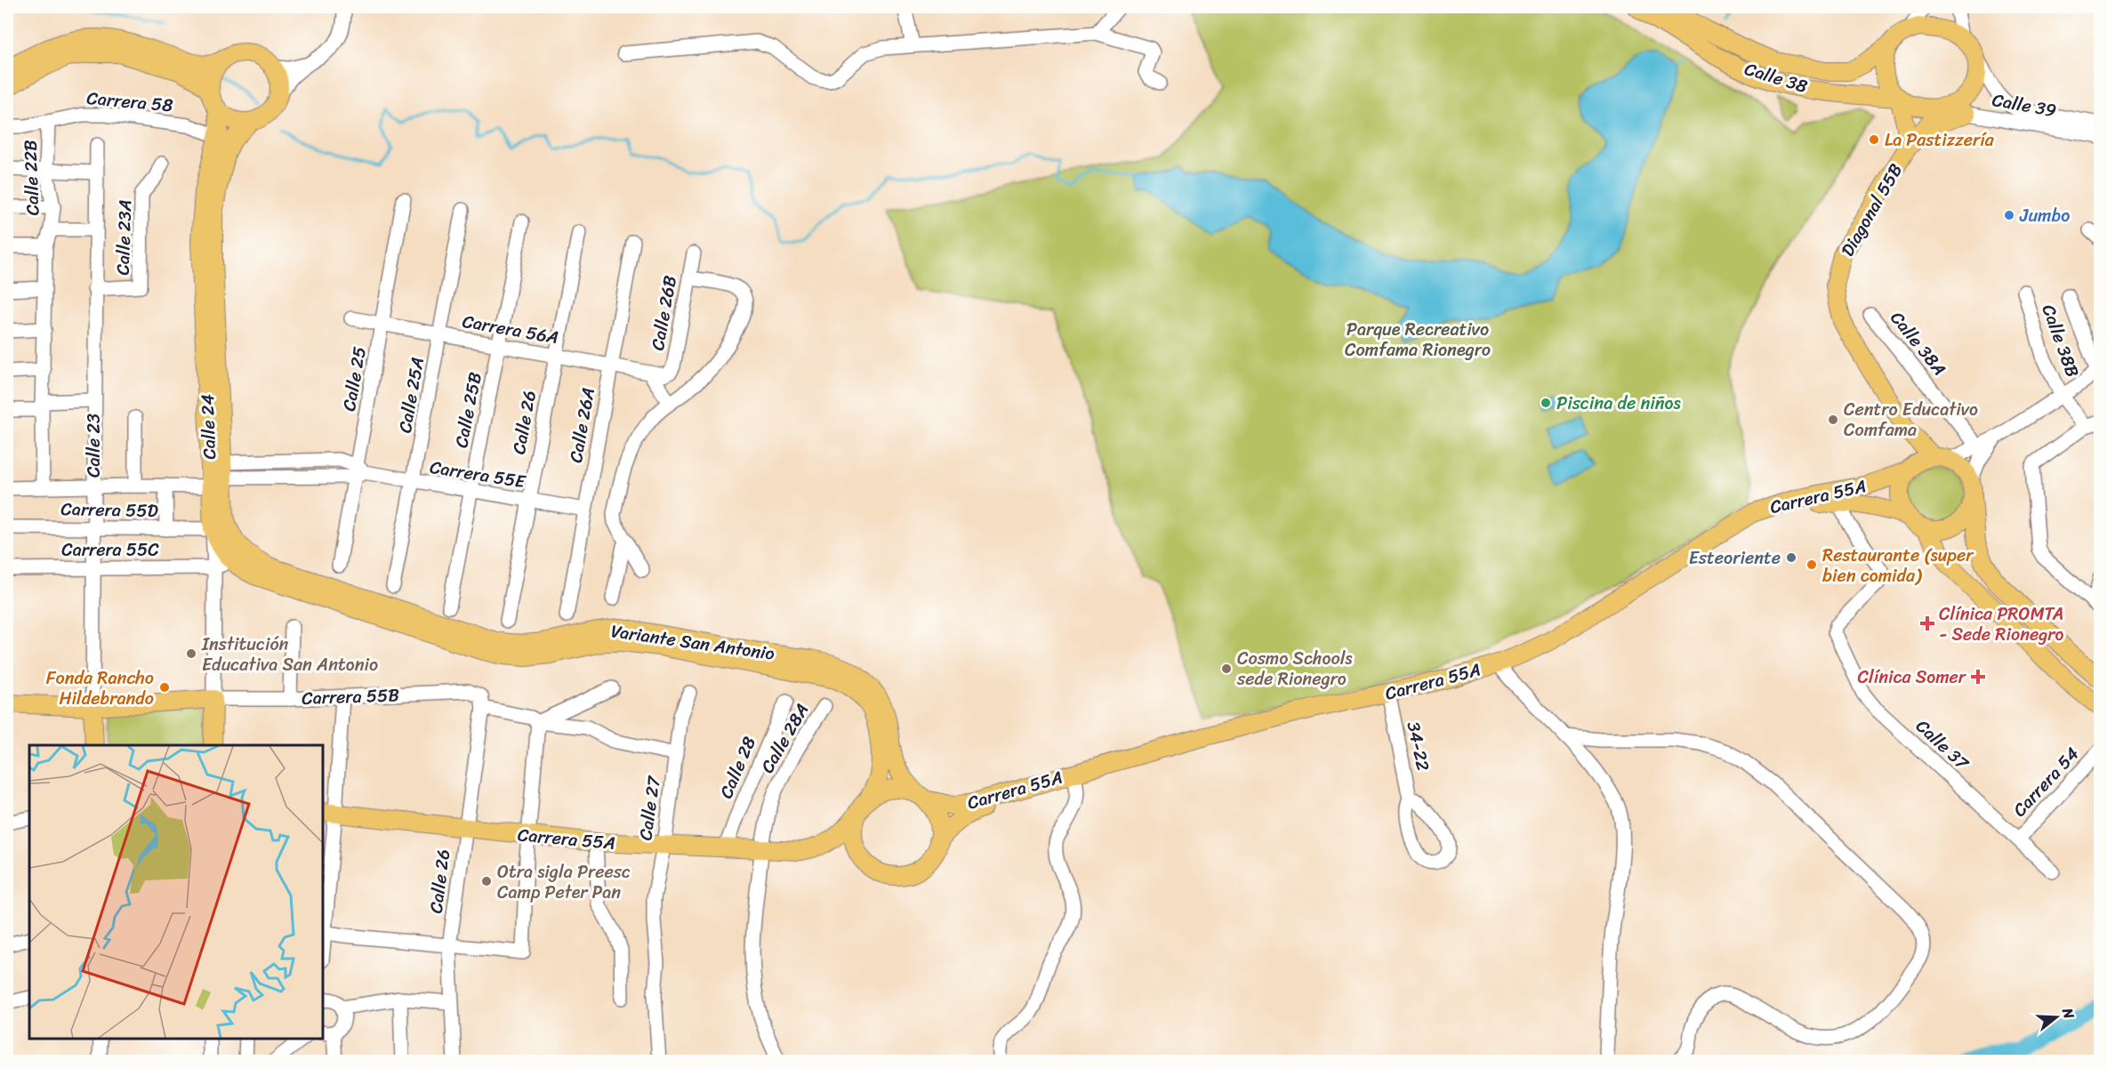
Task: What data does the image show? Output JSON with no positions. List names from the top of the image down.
{
  "streets": {
    "main road": [
      "Calle 38",
      "Diagonal 55B",
      "Calle 24",
      "Calle 23",
      "Carrera 55A",
      "Variante San Antonio",
      "Carrera 55B"
    ],
    "street": [
      "Carrera 58",
      "Calle 39",
      "Calle 22B",
      "Calle 23A",
      "Calle 26B",
      "Carrera 56A",
      "Calle 38B",
      "Calle 38A",
      "Calle 25",
      "Calle 25A",
      "Calle 25B",
      "Calle 26",
      "Calle 26A",
      "Carrera 55E",
      "Carrera 55D",
      "Carrera 55C",
      "Calle 28A",
      "Calle 37",
      "34-22",
      "Calle 28",
      "Carrera 54",
      "Calle 27"
    ]
  },
  "crossings": [
    ["Calle 38", "Calle 39"],
    ["Calle 38", "Diagonal 55B"],
    ["Carrera 58", "Calle 22B"],
    ["Carrera 58", "Calle 24"],
    ["Calle 39", "Diagonal 55B"],
    ["Calle 22B", "Carrera 55E"],
    ["Calle 23A", "Calle 23"],
    ["Calle 26B", "Carrera 56A"],
    ["Carrera 56A", "Calle 25"],
    ["Carrera 56A", "Calle 25A"],
    ["Carrera 56A", "Calle 25B"],
    ["Carrera 56A", "Calle 26"],
    ["Carrera 56A", "Calle 26A"],
    ["Calle 25", "Carrera 55E"],
    ["Calle 25A", "Carrera 55E"],
    ["Calle 25B", "Carrera 55E"],
    ["Calle 26", "Carrera 55E"],
    ["Calle 26", "Carrera 55A"],
    ["Calle 26", "Carrera 55B"],
    ["Calle 26A", "Carrera 55E"],
    ["Calle 24", "Carrera 55E"],
    ["Calle 24", "Carrera 55D"],
    ["Calle 24", "Carrera 55C"],
    ["Calle 24", "Variante San Antonio"],
    ["Calle 24", "Carrera 55B"],
    ["Calle 23", "Carrera 55E"],
    ["Calle 23", "Carrera 55D"],
    ["Calle 23", "Carrera 55C"],
    ["Calle 23", "Carrera 55B"],
    ["Carrera 55A", "Variante San Antonio"],
    ["Carrera 55A", "Calle 28A"],
    ["Carrera 55A", "Calle 37"],
    ["Carrera 55A", "34-22"],
    ["Carrera 55A", "Calle 28"],
    ["Carrera 55A", "Calle 27"],
    ["Carrera 55D", "Variante San Antonio"],
    ["Carrera 55C", "Variante San Antonio"],
    ["Calle 37", "Carrera 54"]
  ],
  "parks": ["Parque Recreativo Comfama Rionegro"],
  "places": {
    "other": [
      "La Pastizzería",
      "Jumbo",
      "Piscina de niños",
      "Centro Educativo Comfama",
      "Esteoriente",
      "Restaurante (super bien comida)",
      "Institución Educativa San Antonio",
      "Cosmo Schools sede Rionegro",
      "Fonda Rancho Hildebrando",
      "Otra sigla Preesc Camp Peter Pan"
    ],
    "health": ["Clínica PROMTA - Sede Rionegro", "Clínica Somer"]
  },
  "north": "right"
}
